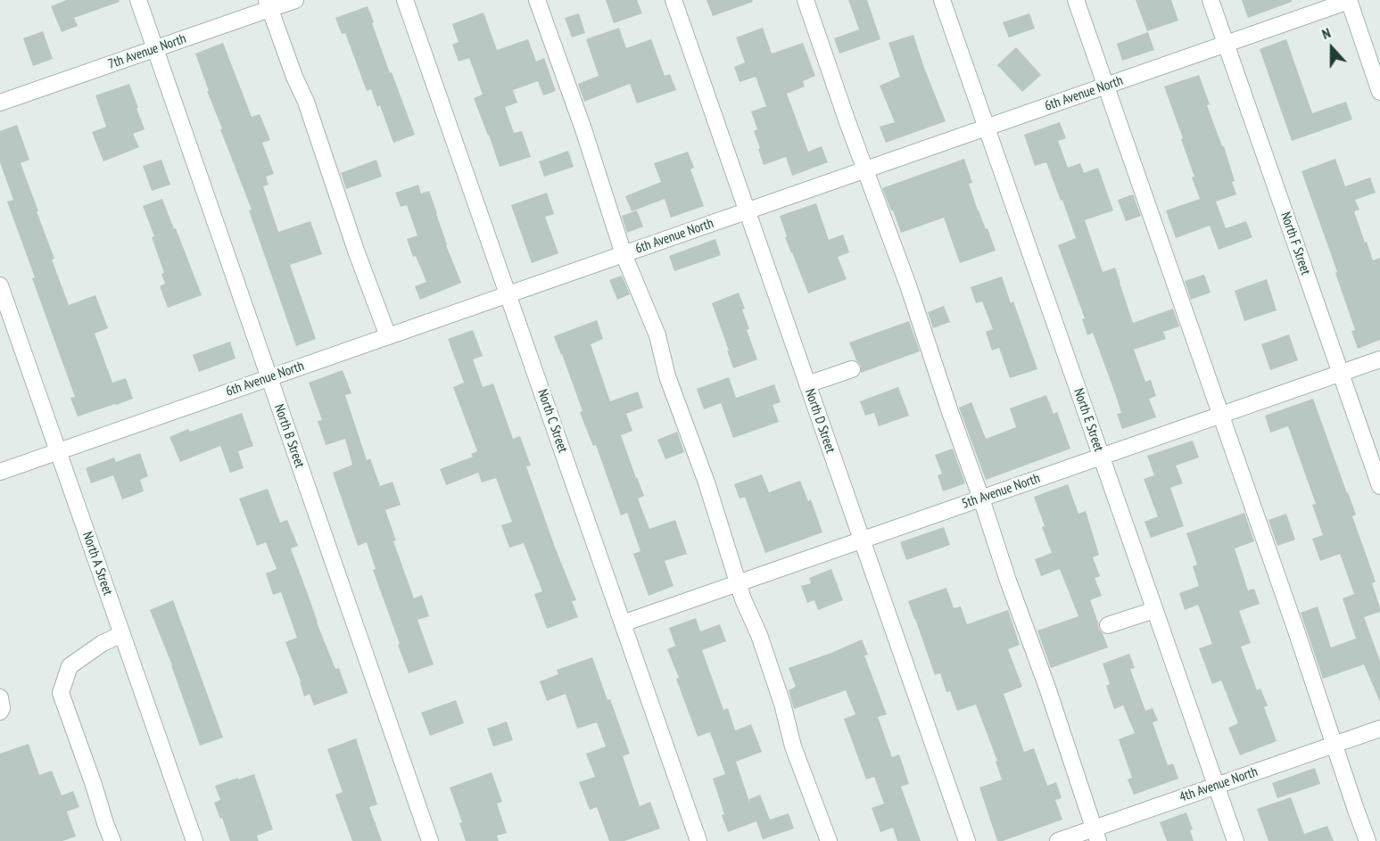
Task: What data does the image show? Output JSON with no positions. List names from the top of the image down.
{
  "streets": {
    "street": [
      "7th Avenue North",
      "6th Avenue North",
      "North F Street",
      "North E Street",
      "North C Street",
      "North D Street",
      "North B Street",
      "5th Avenue North",
      "North A Street",
      "4th Avenue North"
    ]
  },
  "crossings": [
    ["7th Avenue North", "North B Street"],
    ["6th Avenue North", "North F Street"],
    ["6th Avenue North", "North E Street"],
    ["6th Avenue North", "North C Street"],
    ["6th Avenue North", "North D Street"],
    ["6th Avenue North", "North B Street"],
    ["6th Avenue North", "North A Street"],
    ["North F Street", "5th Avenue North"],
    ["North E Street", "5th Avenue North"],
    ["North E Street", "4th Avenue North"],
    ["North C Street", "5th Avenue North"],
    ["North D Street", "5th Avenue North"]
  ],
  "north": "top"
}
